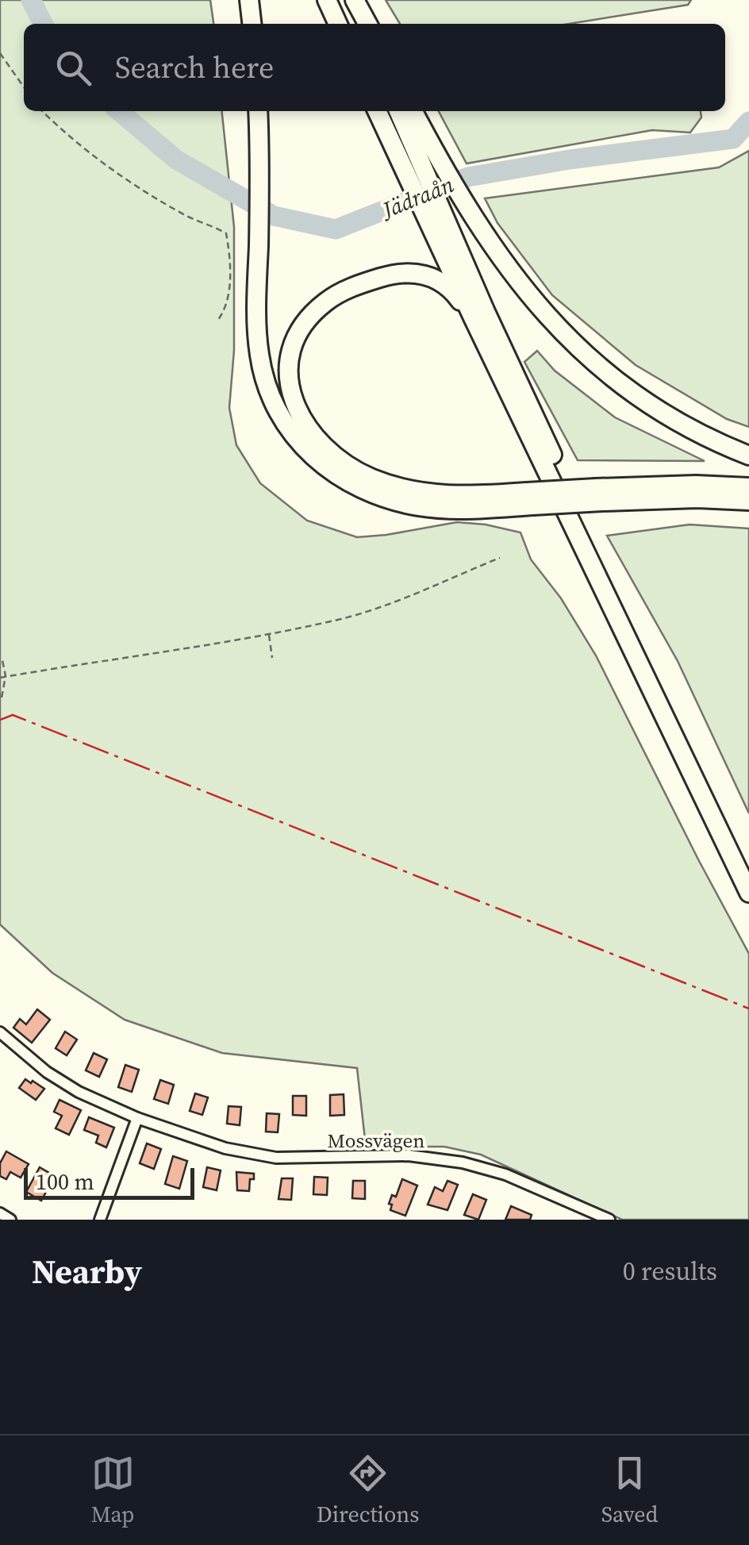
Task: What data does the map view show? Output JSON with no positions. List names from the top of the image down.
{
  "streets": {
    "street": ["Mossvägen"]
  },
  "water": ["Jädraån"],
  "scale_bar": "100 m",
  "page": {
    "search": "Search here",
    "scale": "100 m",
    "heading": ["Nearby", "0 results"],
    "nav": ["Map", "Directions", "Saved"]
  }
}
